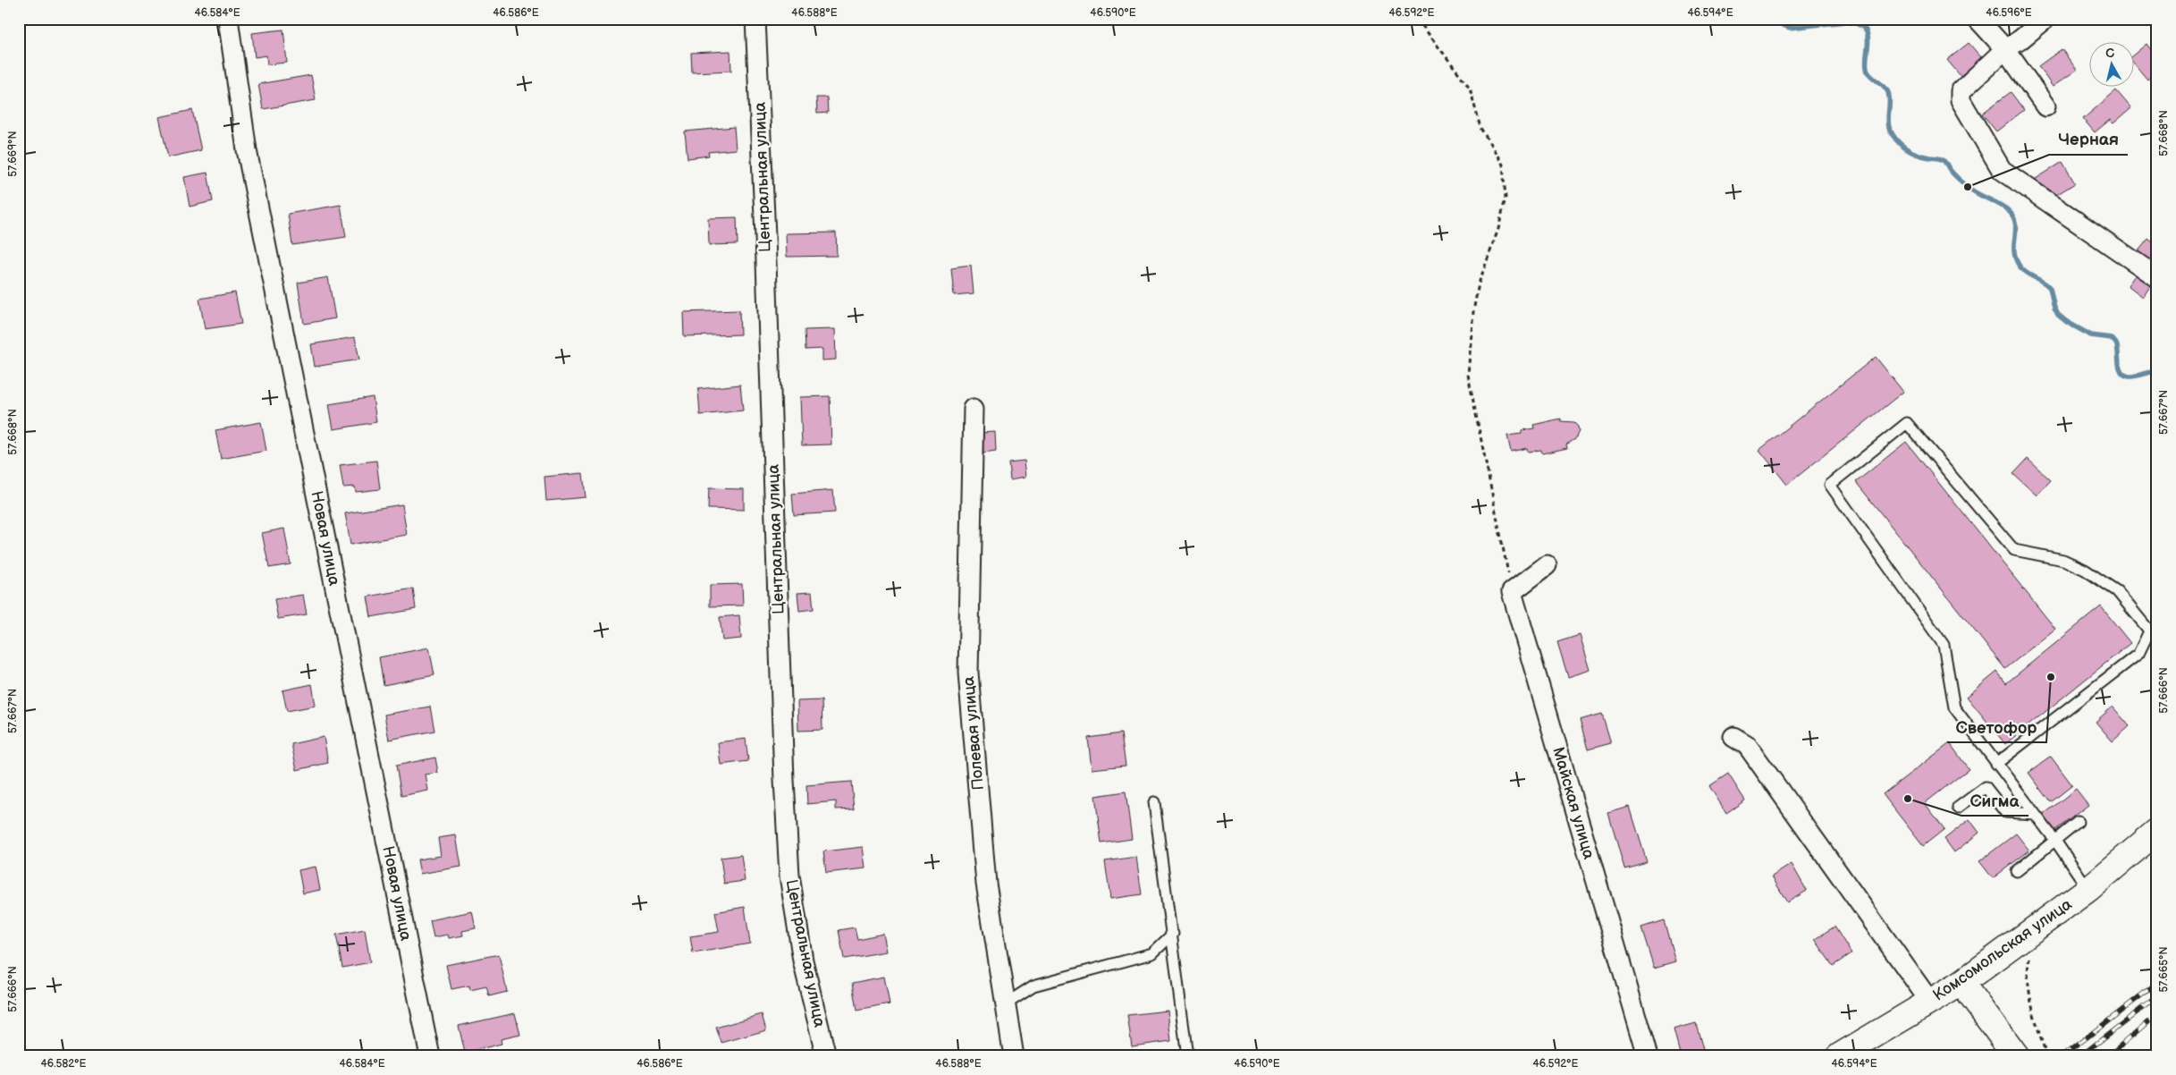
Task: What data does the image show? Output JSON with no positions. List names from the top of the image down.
{
  "streets": {
    "street": [
      "Центральная улица",
      "Новая улица",
      "Полевая улица",
      "Майская улица",
      "Комсомольская улица"
    ]
  },
  "places": ["Черная", "Светофор", "Сигма"],
  "north": "top",
  "coordinates": [
    "46.584°E",
    "46.586°E",
    "46.588°E",
    "46.590°E",
    "46.592°E",
    "46.594°E",
    "46.596°E",
    "57.668°N",
    "57.669°N",
    "57.667°N",
    "57.666°N",
    "57.665°N",
    "46.582°E"
  ]
}
